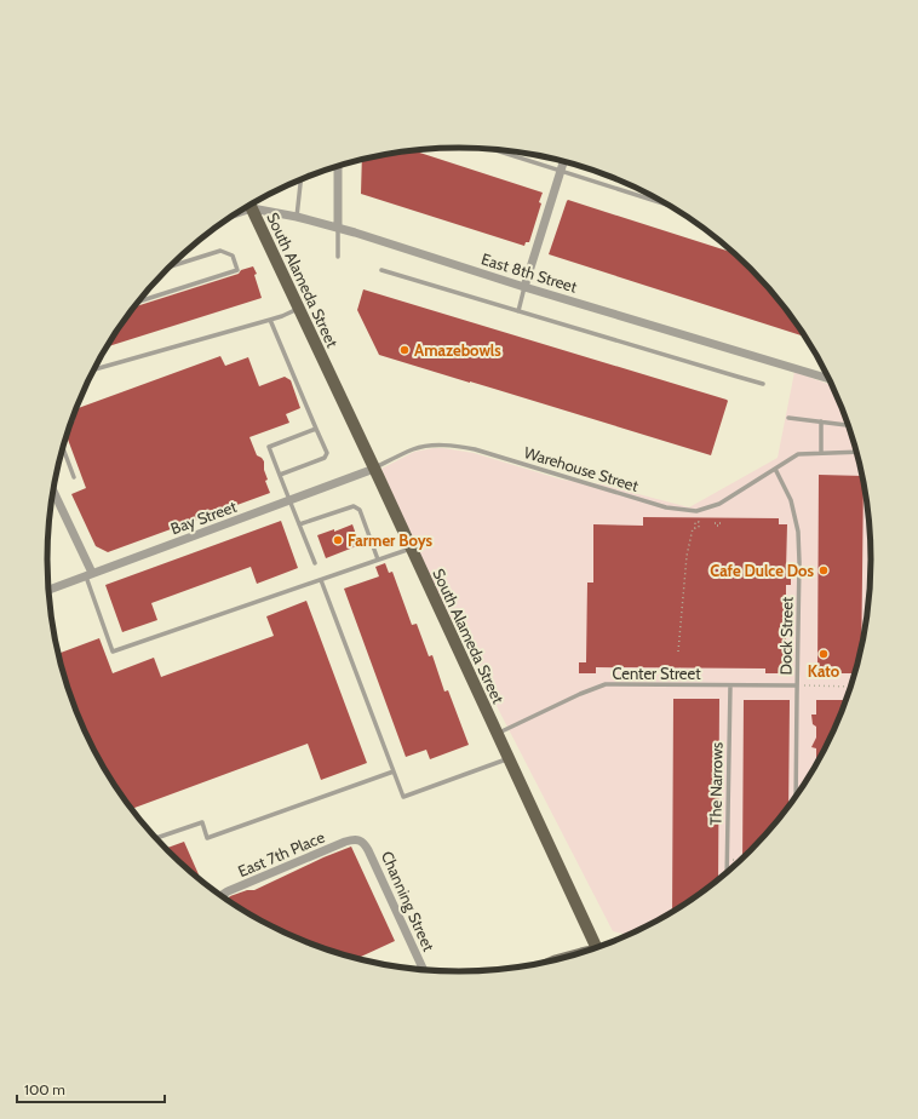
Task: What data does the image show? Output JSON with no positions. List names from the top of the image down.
{
  "streets": {
    "main road": ["South Alameda Street"],
    "street": [
      "East 8th Street",
      "Bay Street",
      "East 7th Place",
      "Channing Street"
    ],
    "lane": [
      "Warehouse Street",
      "Dock Street",
      "Center Street",
      "The Narrows"
    ]
  },
  "crossings": [
    ["South Alameda Street", "Warehouse Street"],
    ["South Alameda Street", "Bay Street"],
    ["South Alameda Street", "Center Street"],
    ["Warehouse Street", "Bay Street"],
    ["Warehouse Street", "Dock Street"],
    ["Dock Street", "Center Street"],
    ["Center Street", "The Narrows"],
    ["East 7th Place", "Channing Street"]
  ],
  "places": [
    "Amazebowls",
    "Farmer Boys",
    "Cafe Dulce Dos",
    "Kato"
  ],
  "scale_bar": "100 m"
}
